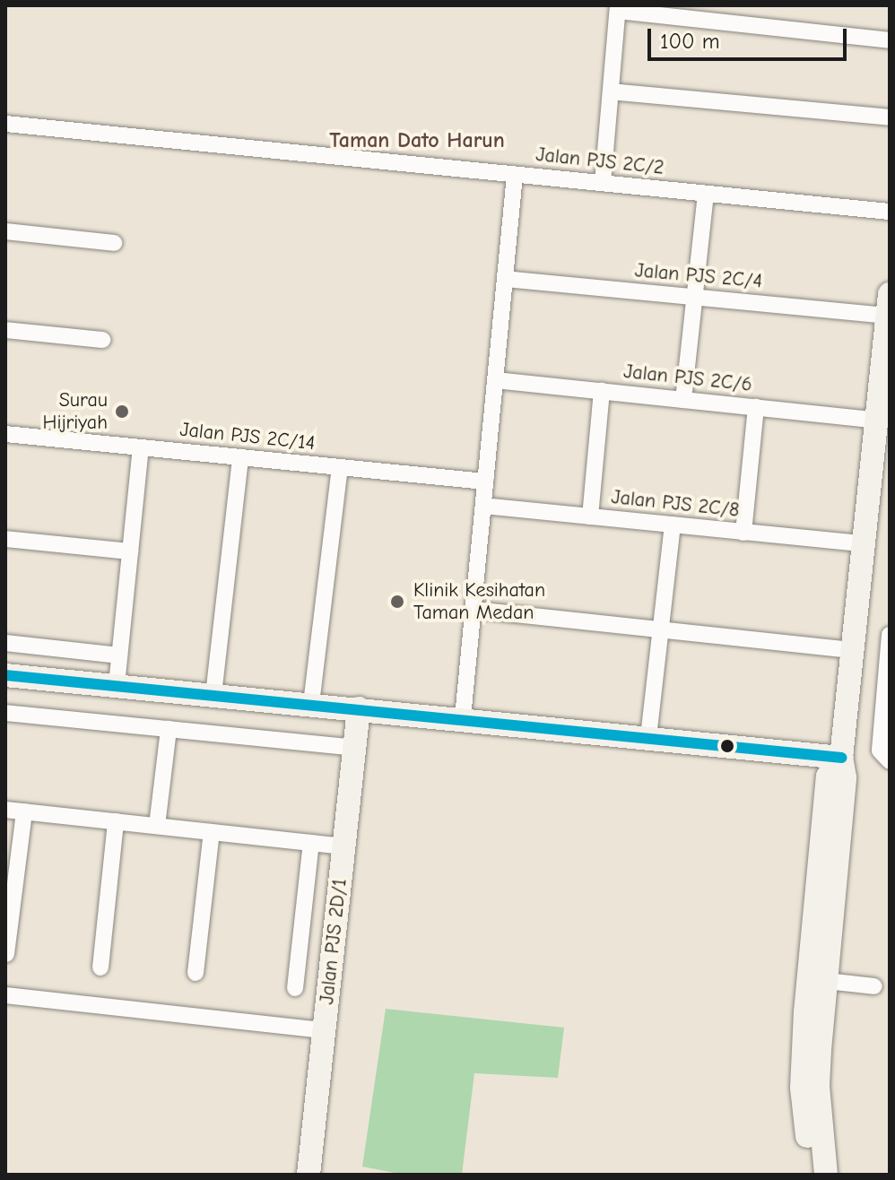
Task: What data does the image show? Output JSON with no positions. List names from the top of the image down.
{
  "streets": {
    "street": [
      "Jalan PJS 2C/2",
      "Jalan PJS 2C/4",
      "Jalan PJS 2C/6",
      "Jalan PJS 2C/14",
      "Jalan PJS 2C/8",
      "Jalan PJS 2D/1"
    ]
  },
  "districts": ["Taman Dato Harun"],
  "places": ["Surau Hijriyah", "Klinik Kesihatan Taman Medan"],
  "scale_bar": "100 m"
}
